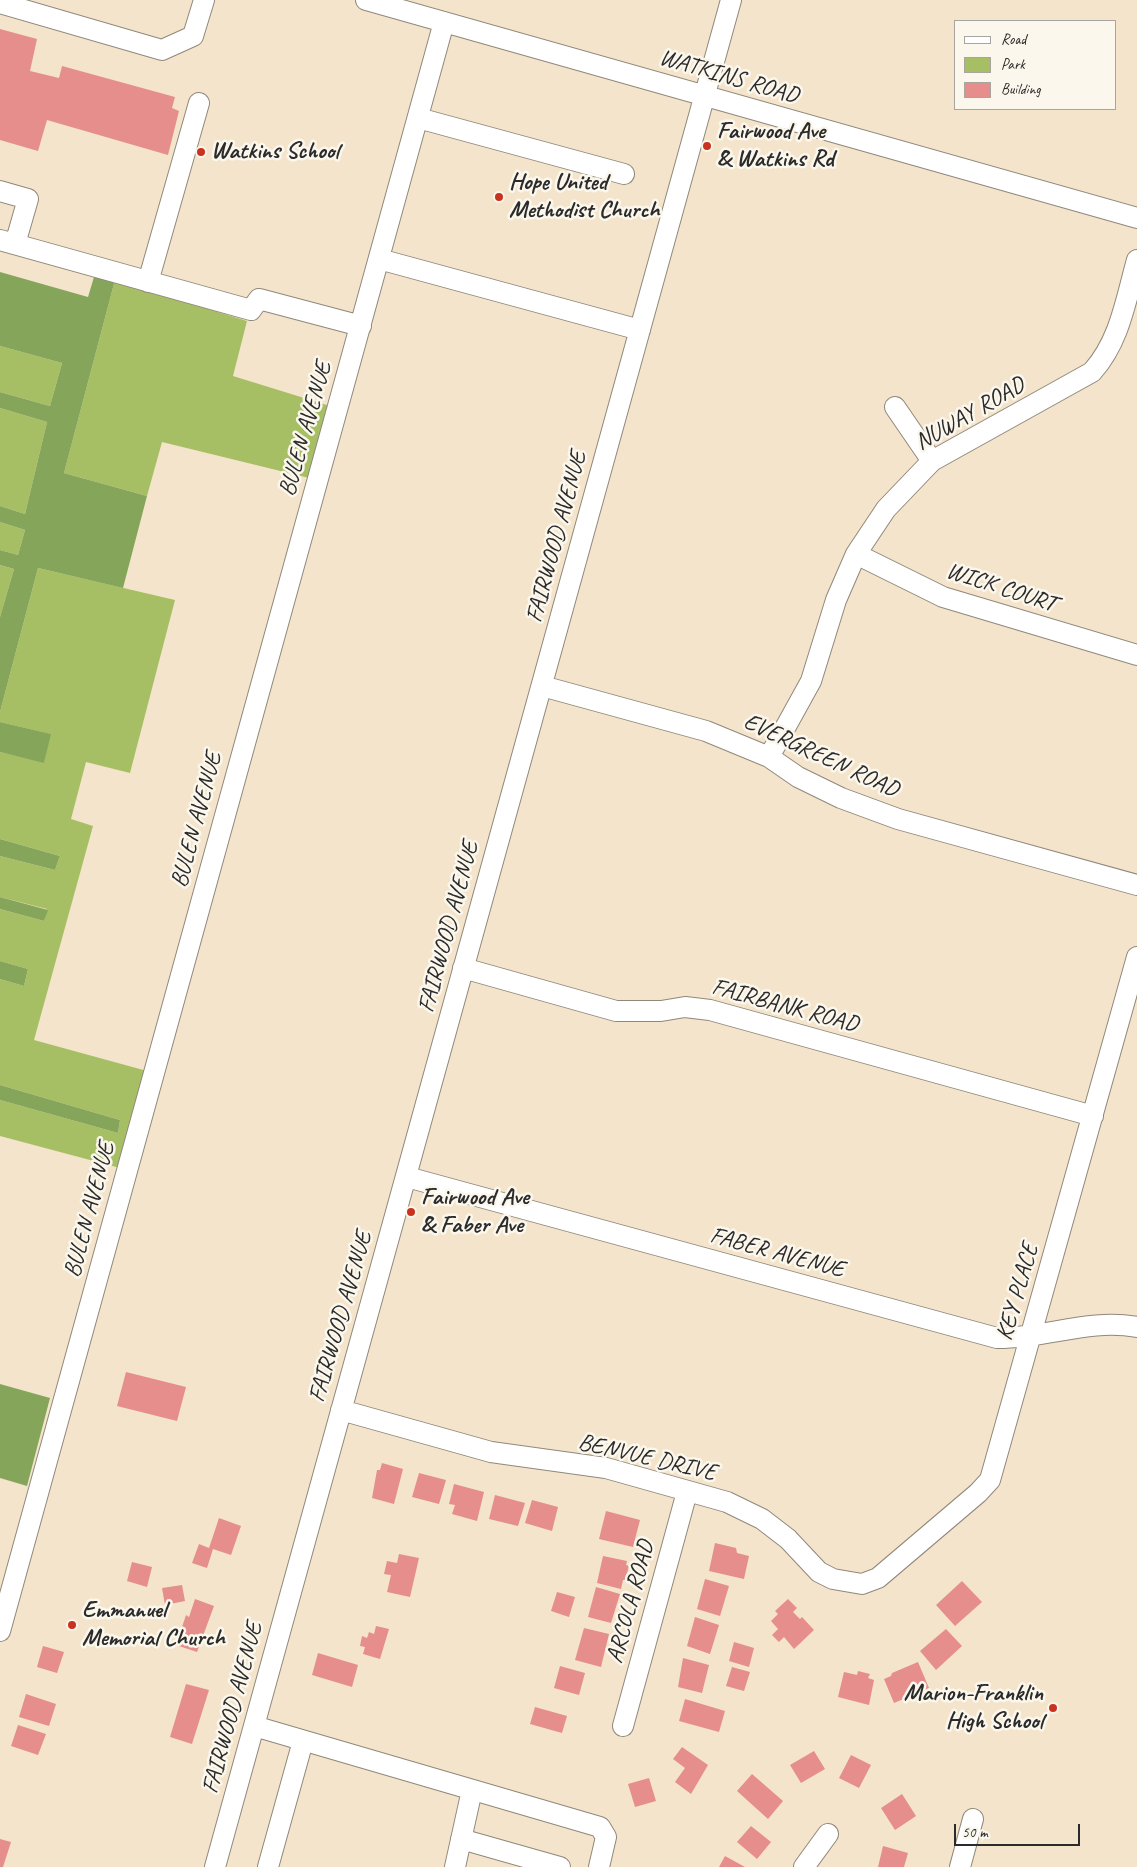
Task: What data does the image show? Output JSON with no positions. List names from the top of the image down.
{
  "streets": {
    "street": [
      "WATKINS ROAD",
      "NUWAY ROAD",
      "BULEN AVENUE",
      "FAIRWOOD AVENUE",
      "WICK COURT",
      "EVERGREEN ROAD",
      "FAIRBANK ROAD",
      "FABER AVENUE",
      "KEY PLACE",
      "BENVUE DRIVE",
      "ARCOLA ROAD"
    ]
  },
  "crossings": [
    ["WATKINS ROAD", "BULEN AVENUE"],
    ["WATKINS ROAD", "FAIRWOOD AVENUE"],
    ["NUWAY ROAD", "WICK COURT"],
    ["NUWAY ROAD", "EVERGREEN ROAD"],
    ["FAIRWOOD AVENUE", "EVERGREEN ROAD"],
    ["FAIRWOOD AVENUE", "FAIRBANK ROAD"],
    ["FAIRWOOD AVENUE", "FABER AVENUE"],
    ["FAIRWOOD AVENUE", "BENVUE DRIVE"],
    ["FAIRBANK ROAD", "KEY PLACE"],
    ["FABER AVENUE", "KEY PLACE"],
    ["KEY PLACE", "BENVUE DRIVE"],
    ["BENVUE DRIVE", "ARCOLA ROAD"]
  ],
  "places": [
    "Fairwood Ave & Watkins Rd",
    "Watkins School",
    "Hope United Methodist Church",
    "Fairwood Ave & Faber Ave",
    "Emmanuel Memorial Church",
    "Marion-Franklin High School"
  ],
  "legend": ["Road", "Park", "Building"],
  "scale_bar": "50 m"
}
